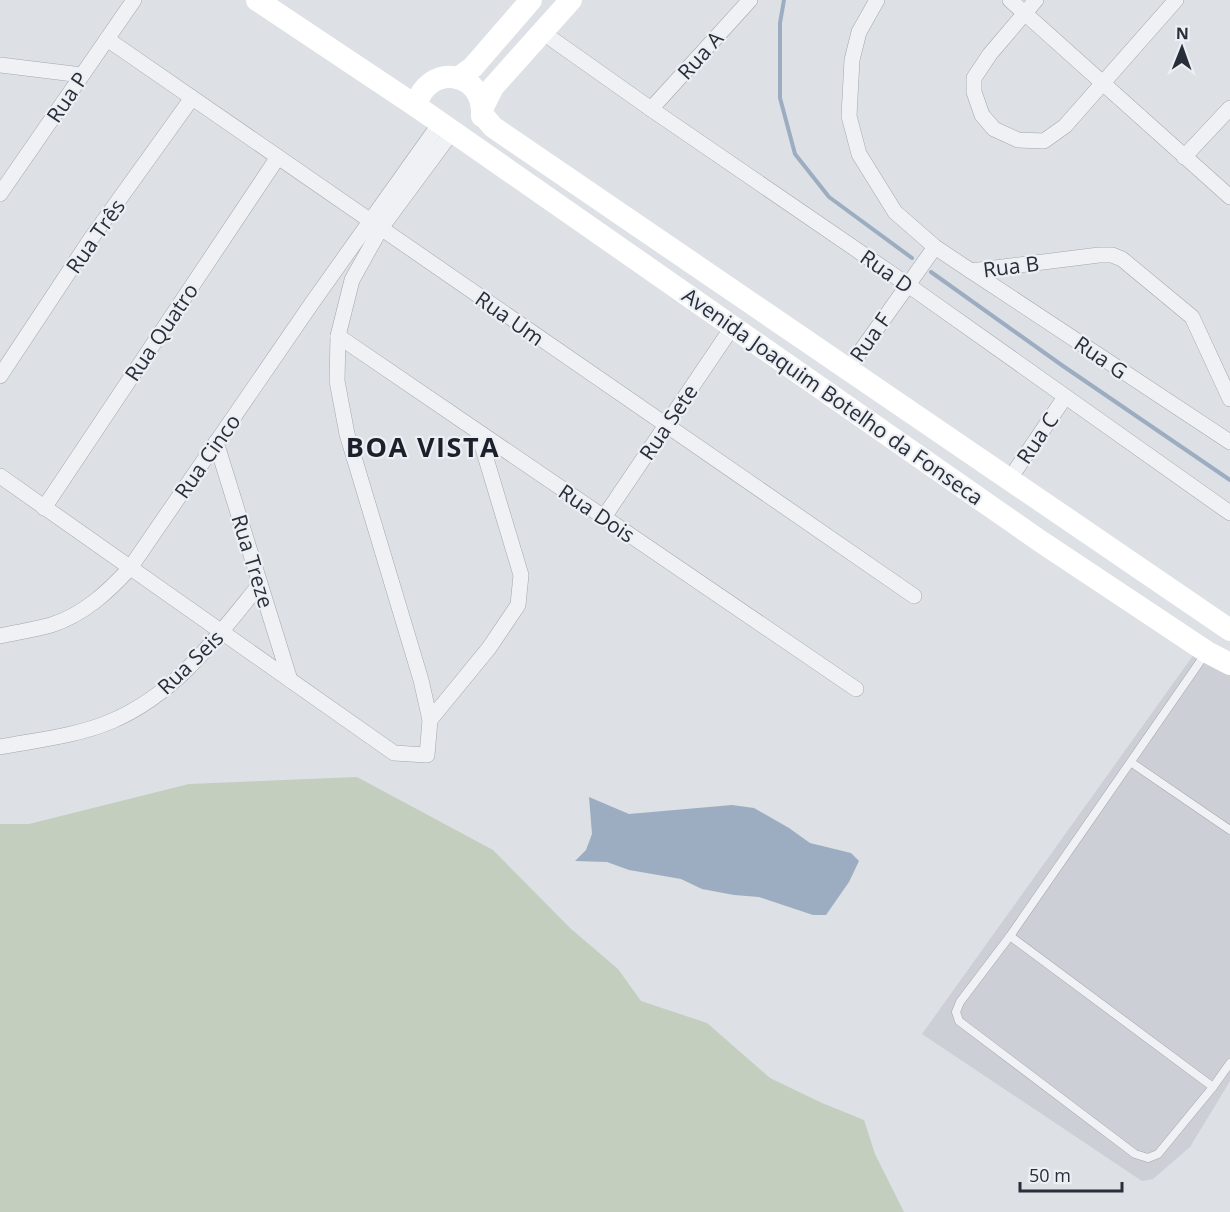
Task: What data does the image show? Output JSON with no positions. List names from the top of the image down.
{
  "streets": {
    "street": [
      "Rua A",
      "Rua P",
      "Rua Três",
      "Rua B",
      "Rua D",
      "Rua Um",
      "Rua Quatro",
      "Rua F",
      "Rua G",
      "Avenida Joaquim Botelho da Fonseca",
      "Rua Sete",
      "Rua C",
      "Rua Cinco",
      "Rua Dois",
      "Rua Treze",
      "Rua Seis"
    ]
  },
  "crossings": [
    ["Rua A", "Rua D"],
    ["Rua P", "Rua Um"],
    ["Rua Três", "Rua Um"],
    ["Rua B", "Rua F"],
    ["Rua B", "Rua G"],
    ["Rua D", "Rua F"],
    ["Rua D", "Rua C"],
    ["Rua Um", "Rua Quatro"],
    ["Rua Um", "Rua Sete"],
    ["Rua Um", "Rua Cinco"],
    ["Avenida Joaquim Botelho da Fonseca", "Rua Sete"],
    ["Rua Sete", "Rua Dois"],
    ["Rua Cinco", "Rua Treze"],
    ["Rua Treze", "Rua Seis"]
  ],
  "districts": ["BOA VISTA"],
  "scale_bar": "50 m",
  "north": "top"
}
